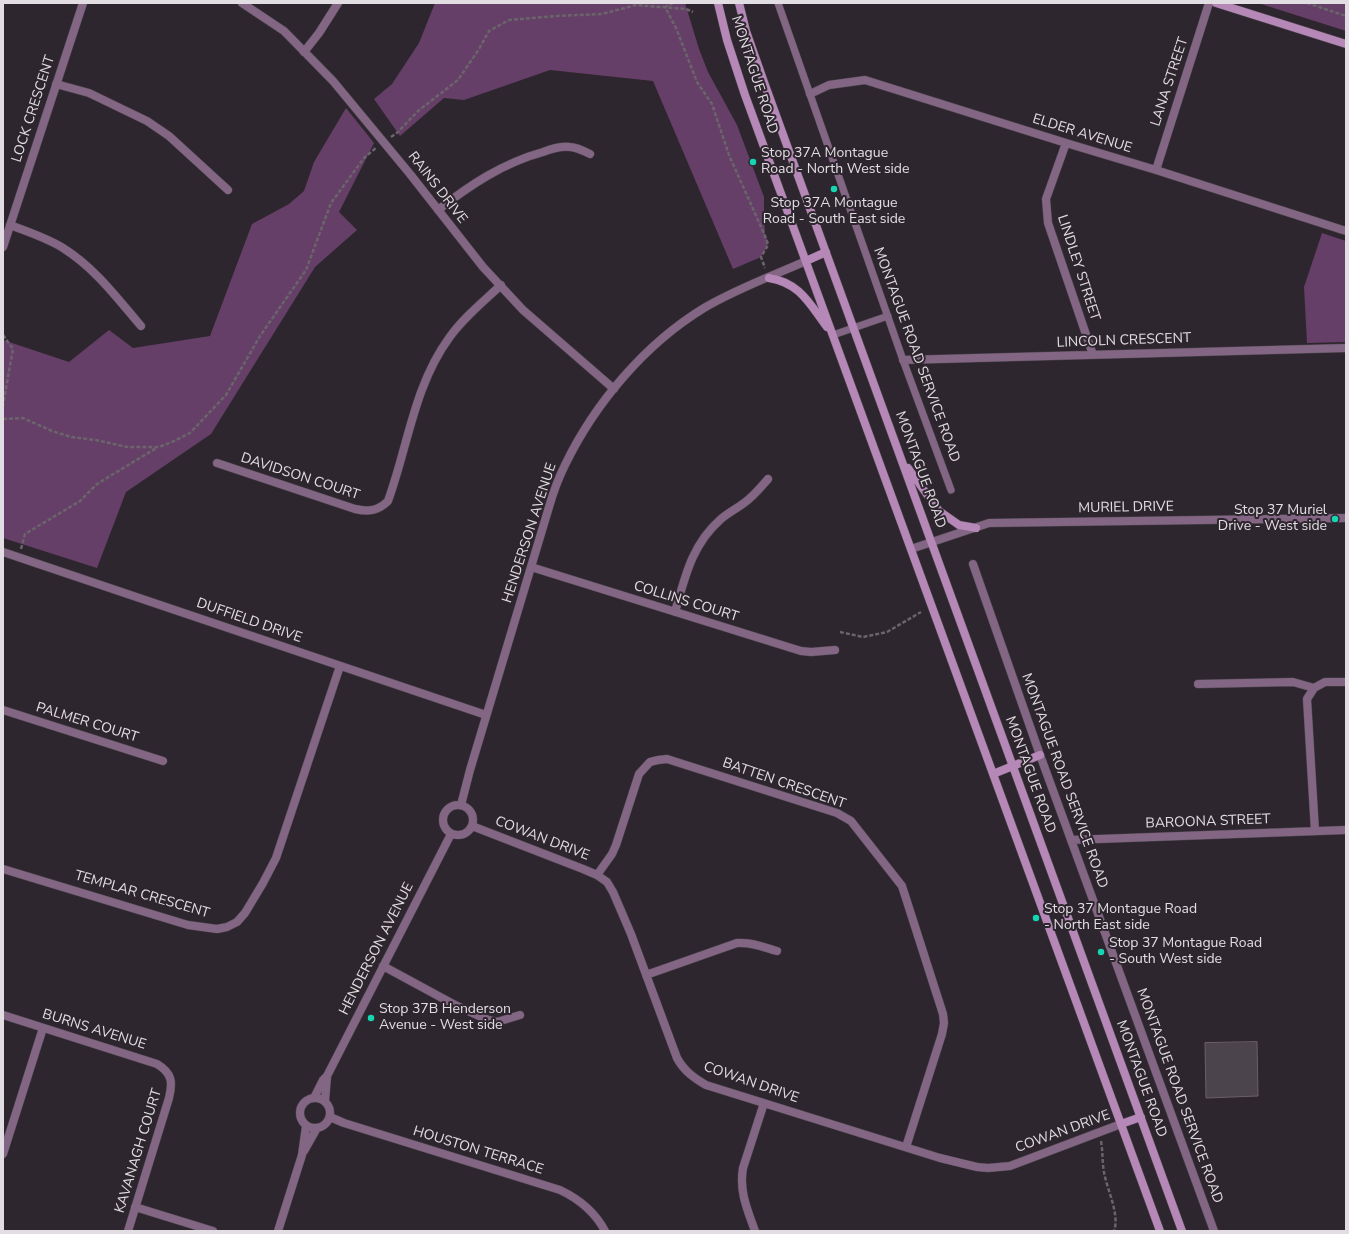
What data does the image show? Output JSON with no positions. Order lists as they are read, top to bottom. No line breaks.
{"streets":{"main road":["MONTAGUE ROAD"],"street":["LANA STREET","LOCK CRESCENT","ELDER AVENUE","RAINS DRIVE","LINDLEY STREET","LINCOLN CRESCENT","MONTAGUE ROAD SERVICE ROAD","DAVIDSON COURT","MURIEL DRIVE","HENDERSON AVENUE","COLLINS COURT","DUFFIELD DRIVE","PALMER COURT","BATTEN CRESCENT","BAROONA STREET","COWAN DRIVE","TEMPLAR CRESCENT","BURNS AVENUE","KAVANAGH COURT","HOUSTON TERRACE"]},"crossings":[["MONTAGUE ROAD","MURIEL DRIVE"],["MONTAGUE ROAD","HENDERSON AVENUE"],["MONTAGUE ROAD","COWAN DRIVE"],["LANA STREET","ELDER AVENUE"],["ELDER AVENUE","LINDLEY STREET"],["ELDER AVENUE","MONTAGUE ROAD SERVICE ROAD"],["RAINS DRIVE","DAVIDSON COURT"],["RAINS DRIVE","HENDERSON AVENUE"],["LINDLEY STREET","LINCOLN CRESCENT"],["LINCOLN CRESCENT","MONTAGUE ROAD SERVICE ROAD"],["MONTAGUE ROAD SERVICE ROAD","BAROONA STREET"],["HENDERSON AVENUE","COLLINS COURT"],["HENDERSON AVENUE","DUFFIELD DRIVE"],["HENDERSON AVENUE","COWAN DRIVE"],["HENDERSON AVENUE","HOUSTON TERRACE"],["DUFFIELD DRIVE","TEMPLAR CRESCENT"],["BATTEN CRESCENT","COWAN DRIVE"],["BURNS AVENUE","KAVANAGH COURT"]],"places":["Stop 37A Montague Road - North West side","Stop 37A Montague Road - South East side","Stop 37 Muriel Drive - West side","Stop 37 Montague Road - North East side","Stop 37 Montague Road - South West side","Stop 37B Henderson Avenue - West side"]}
